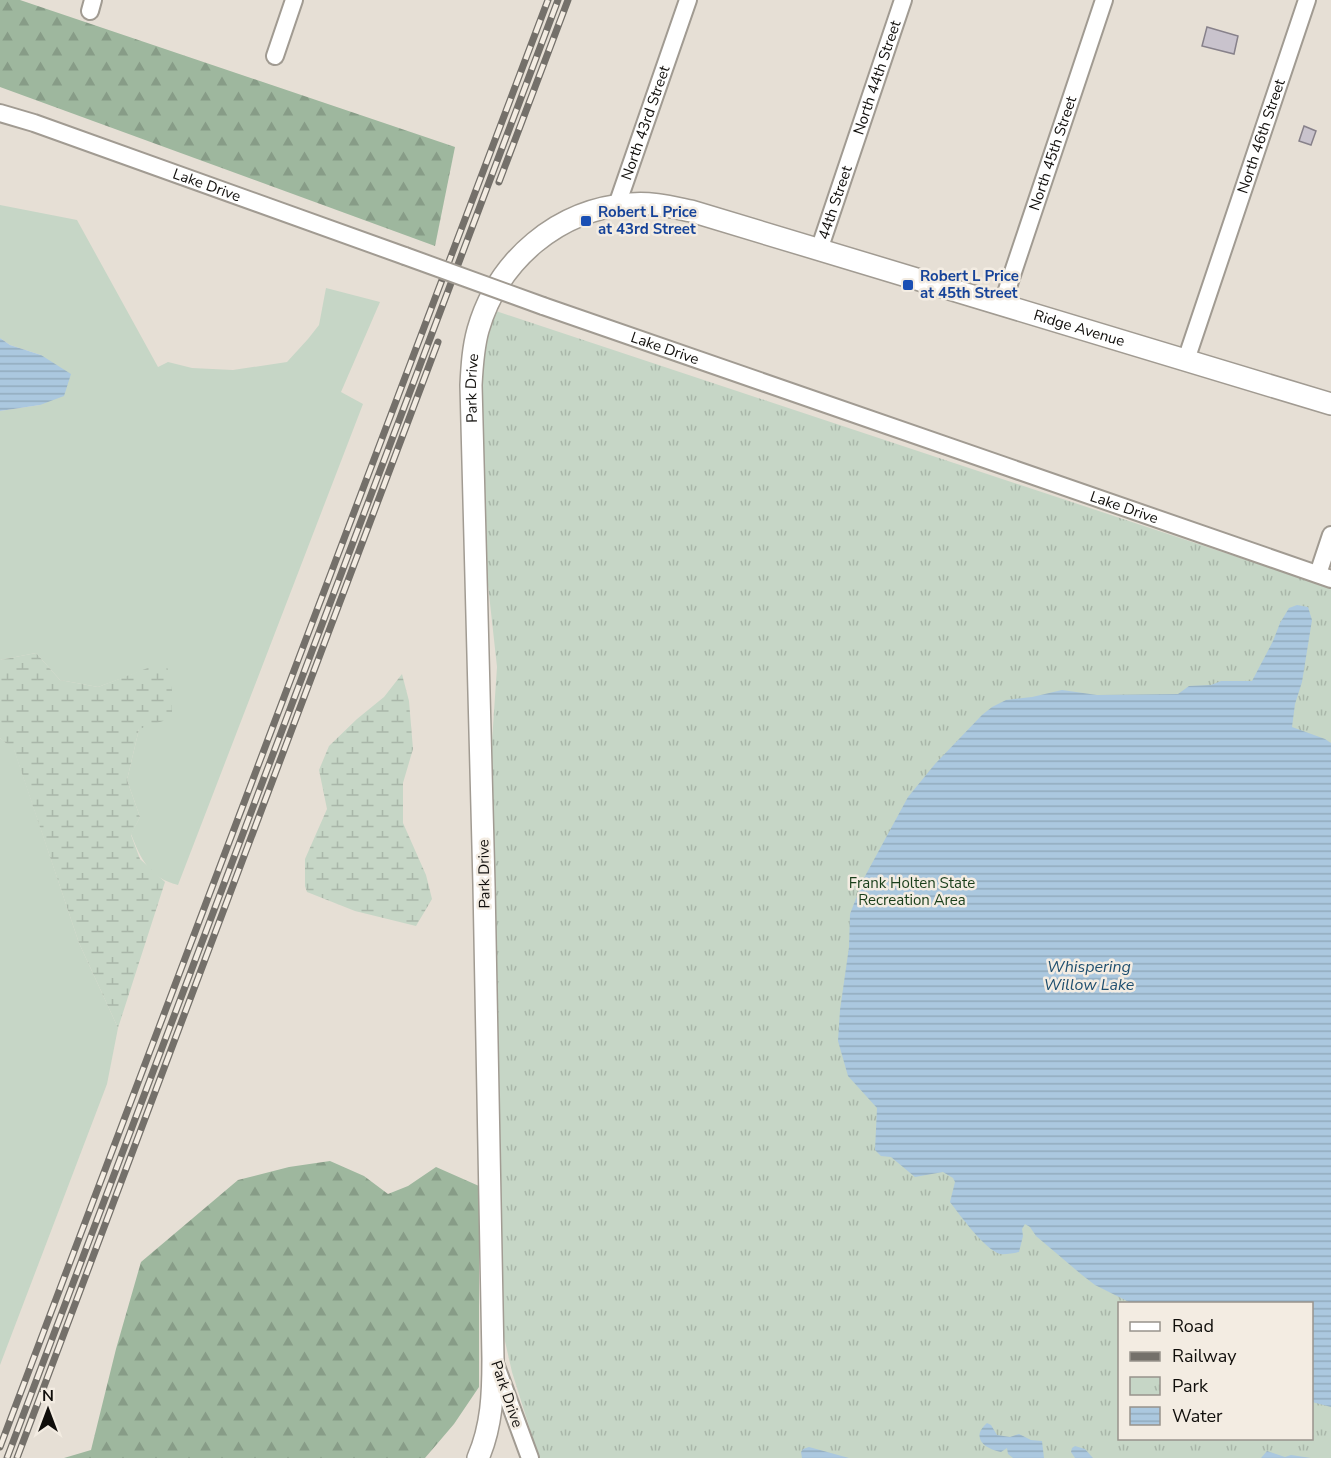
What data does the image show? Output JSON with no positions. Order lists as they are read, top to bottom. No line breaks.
{"streets":{"street":["North 44th Street","North 43rd Street","North 46th Street","North 45th Street","Lake Drive","44th Street","Ridge Avenue","Park Drive"]},"crossings":[["North 44th Street","44th Street"],["North 43rd Street","Ridge Avenue"],["North 43rd Street","Park Drive"],["North 46th Street","Ridge Avenue"],["North 45th Street","Ridge Avenue"],["44th Street","Ridge Avenue"],["Ridge Avenue","Park Drive"]],"water":["Whispering Willow Lake"],"parks":["Frank Holten State Recreation Area"],"places":{"transit":["Robert L Price at 43rd Street","Robert L Price at 45th Street"]},"legend":["Road","Railway","Park","Water"],"north":"top"}
